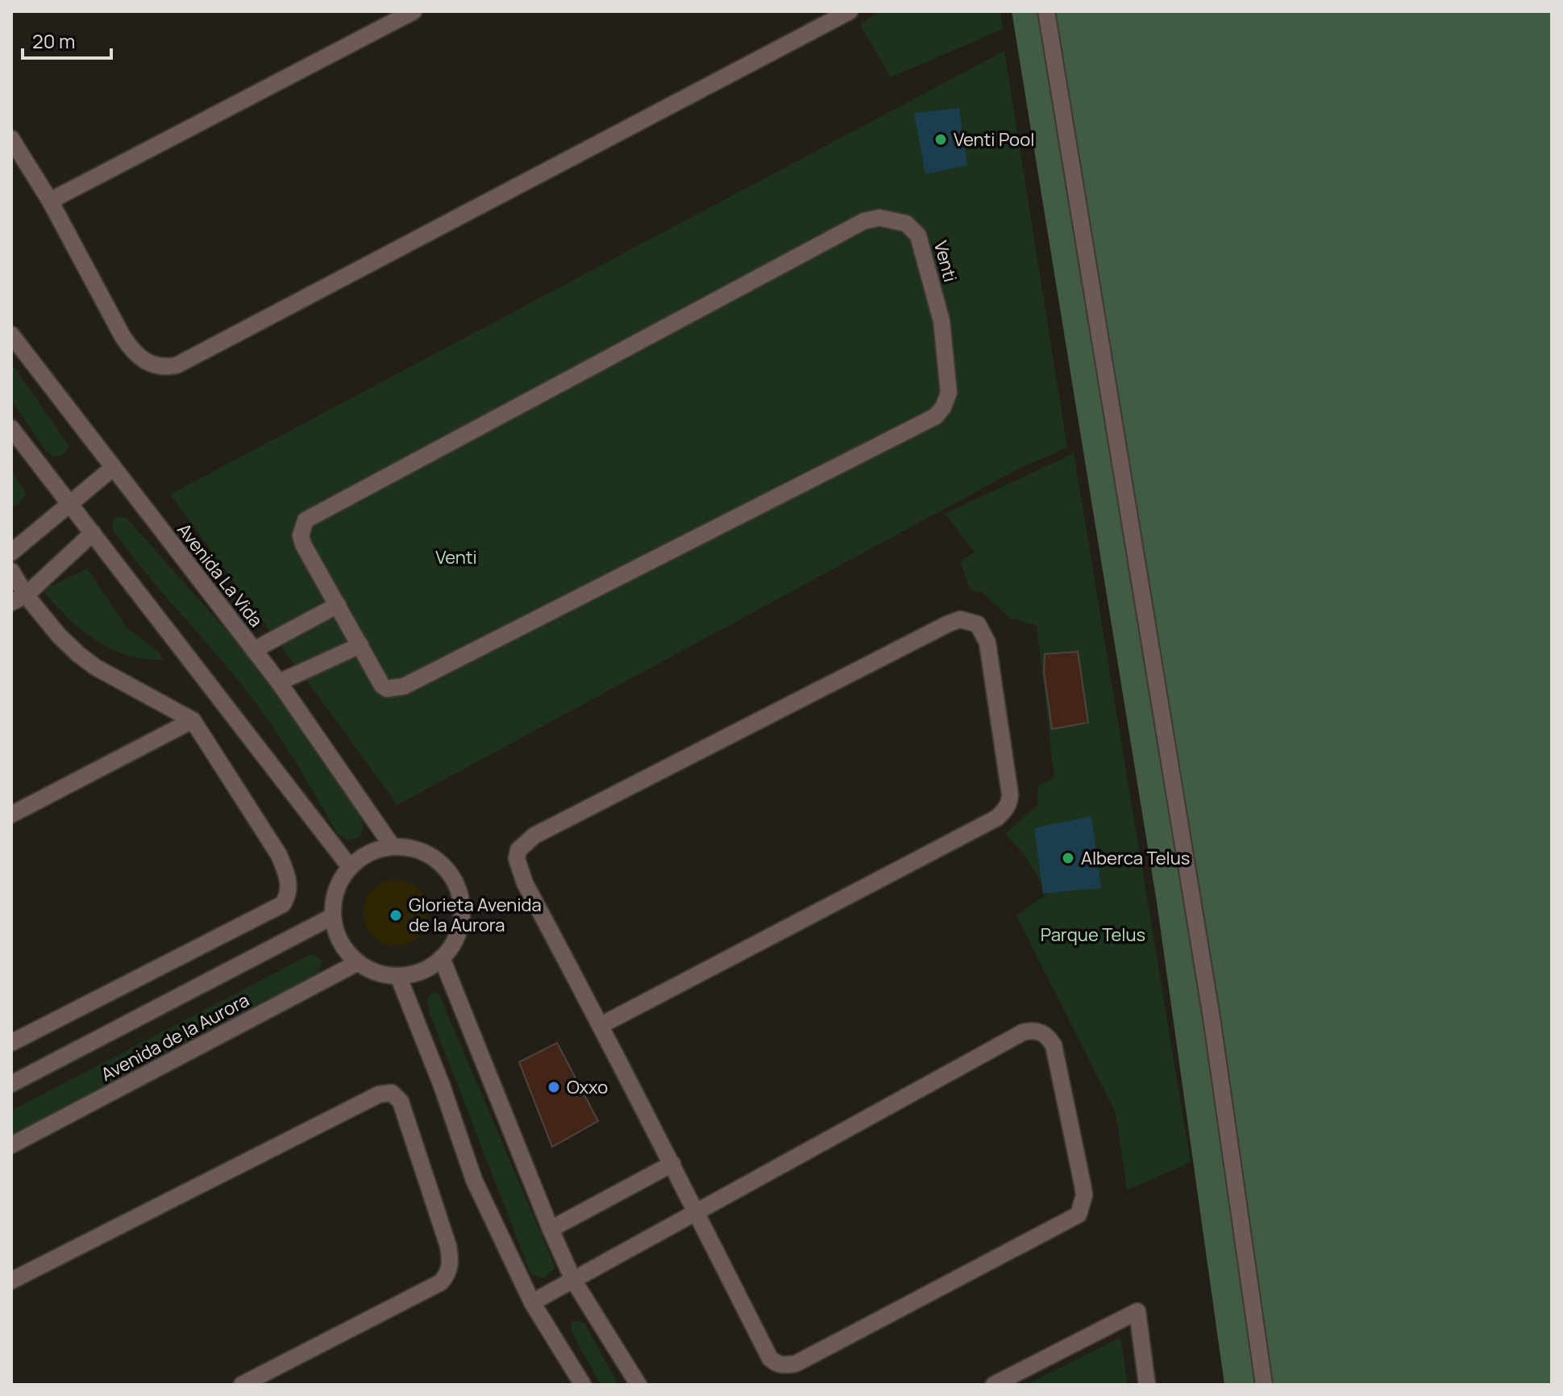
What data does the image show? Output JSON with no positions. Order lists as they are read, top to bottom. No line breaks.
{"streets":{"street":["Venti","Avenida La Vida","Avenida de la Aurora"]},"crossings":[["Avenida La Vida","Avenida de la Aurora"]],"parks":["Venti","Parque Telus"],"places":["Venti Pool","Alberca Telus","Glorieta Avenida de la Aurora","Oxxo"],"scale_bar":"20 m"}
